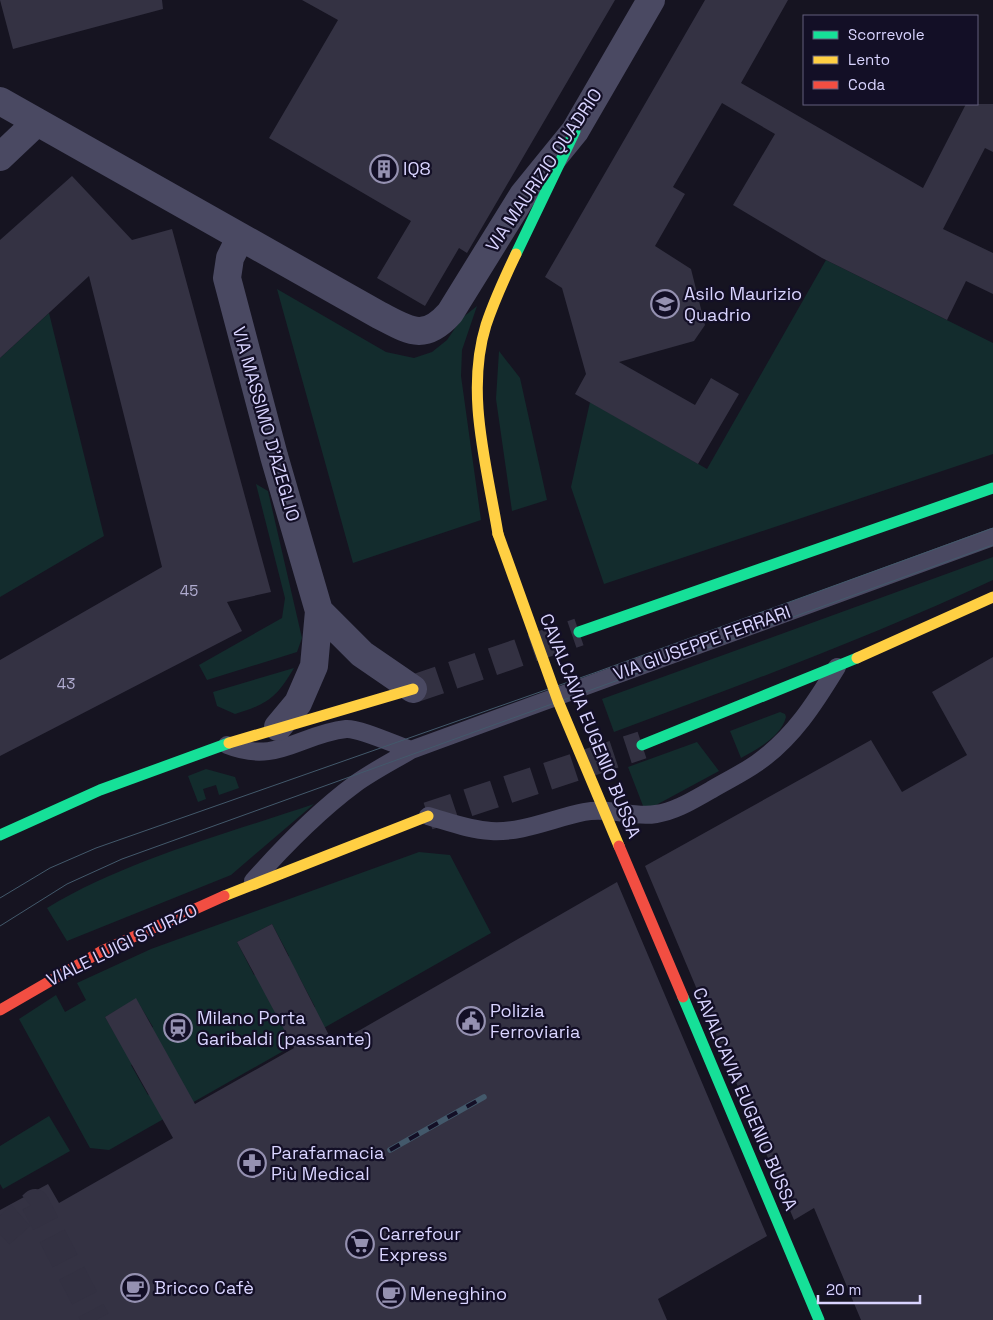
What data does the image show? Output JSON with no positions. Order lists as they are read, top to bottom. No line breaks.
{"streets":{"main road":["CAVALCAVIA EUGENIO BUSSA","VIALE LUIGI STURZO"],"street":["VIA MAURIZIO QUADRIO","VIA MASSIMO D'AZEGLIO"],"lane":["VIA GIUSEPPE FERRARI"]},"crossings":[["VIA MAURIZIO QUADRIO","VIA MASSIMO D'AZEGLIO"],["VIA MAURIZIO QUADRIO","CAVALCAVIA EUGENIO BUSSA"],["VIA GIUSEPPE FERRARI","VIALE LUIGI STURZO"]],"places":{"building":["IQ8"],"school or university":["Asilo Maurizio Quadrio"],"public building":["Polizia Ferroviaria"],"station":["Milano Porta Garibaldi (passante)"],"pharmacy":["Parafarmacia Più Medical"],"supermarket":["Carrefour Express"],"cafe":["Bricco Cafè","Meneghino"]},"house_numbers":["45","43"],"legend":["Scorrevole","Lento","Coda"],"scale_bar":"20 m"}
